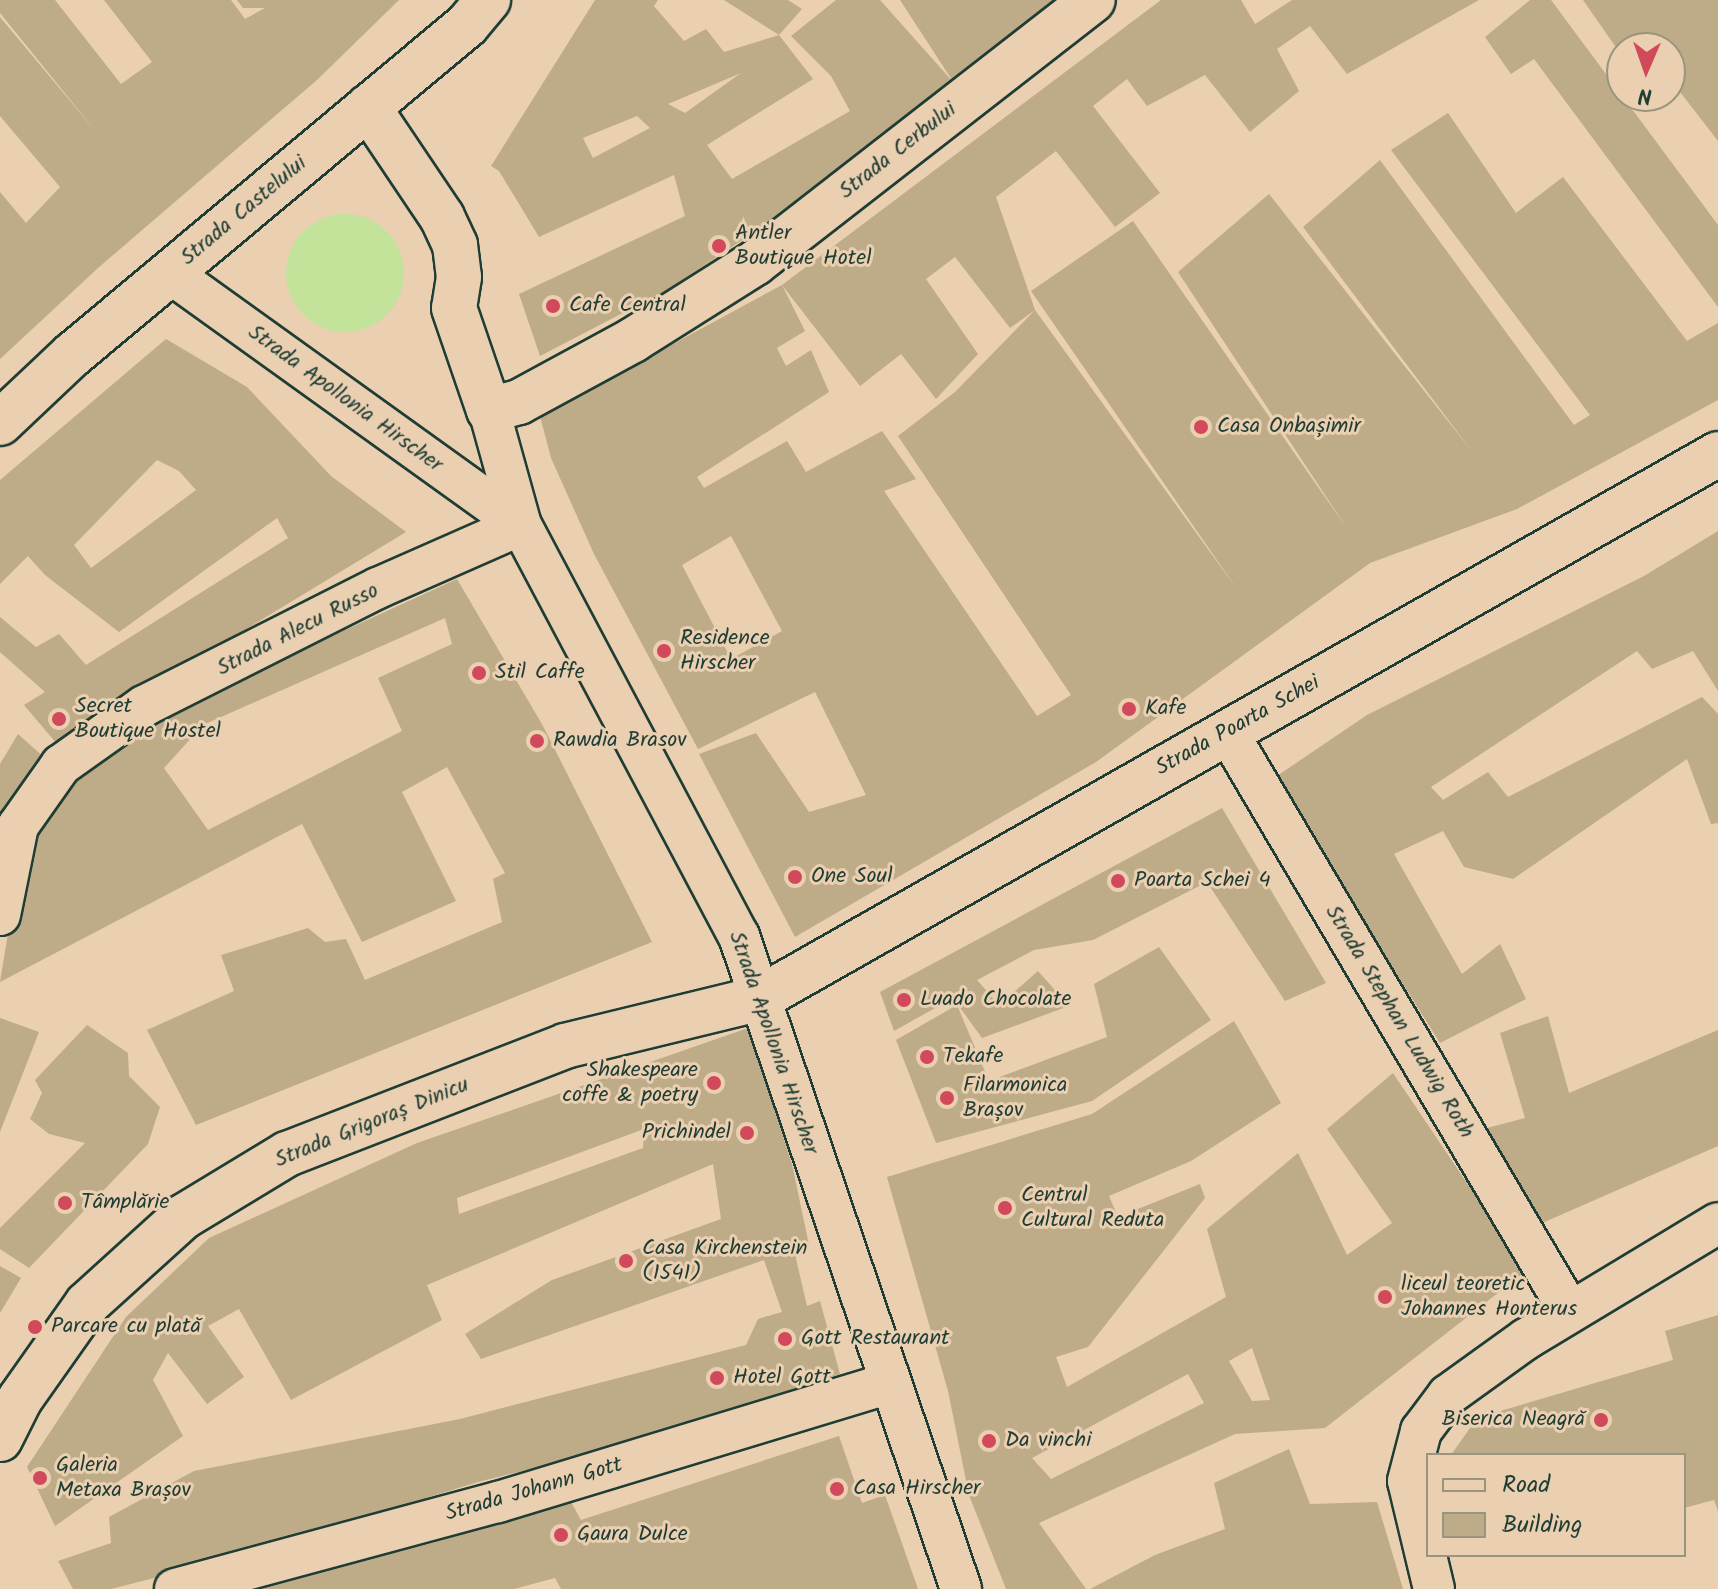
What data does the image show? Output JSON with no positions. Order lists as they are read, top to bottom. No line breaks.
{"streets":{"street":["Strada Cerbului","Strada Castelului","Strada Apollonia Hirscher","Strada Alecu Russo","Strada Poarta Schei","Strada Stephan Ludwig Roth","Strada Grigoraș Dinicu","Strada Johann Gott"]},"crossings":[["Strada Cerbului","Strada Apollonia Hirscher"],["Strada Castelului","Strada Apollonia Hirscher"],["Strada Apollonia Hirscher","Strada Alecu Russo"],["Strada Apollonia Hirscher","Strada Poarta Schei"],["Strada Apollonia Hirscher","Strada Grigoraș Dinicu"],["Strada Apollonia Hirscher","Strada Johann Gott"],["Strada Poarta Schei","Strada Stephan Ludwig Roth"],["Strada Poarta Schei","Strada Grigoraș Dinicu"]],"places":["Antler Boutique Hotel","Cafe Central","Casa Onbașimir","Residence Hirscher","Stil Caffe","Kafe","Secret Boutique Hostel","Rawdia Brasov","One Soul","Poarta Schei 4","Luado Chocolate","Tekafe","Shakespeare coffe & poetry","Filarmonica Brașov","Prichindel","Tâmplărie","Centrul Cultural Reduta","Casa Kirchenstein (1541)","liceul teoretic Johannes Honterus","Parcare cu plată","Gott Restaurant","Hotel Gott","Biserica Neagră","Da vinchi","Galeria Metaxa Brașov","Casa Hirscher","Gaura Dulce"],"legend":["Road","Building"],"north":"bottom"}
